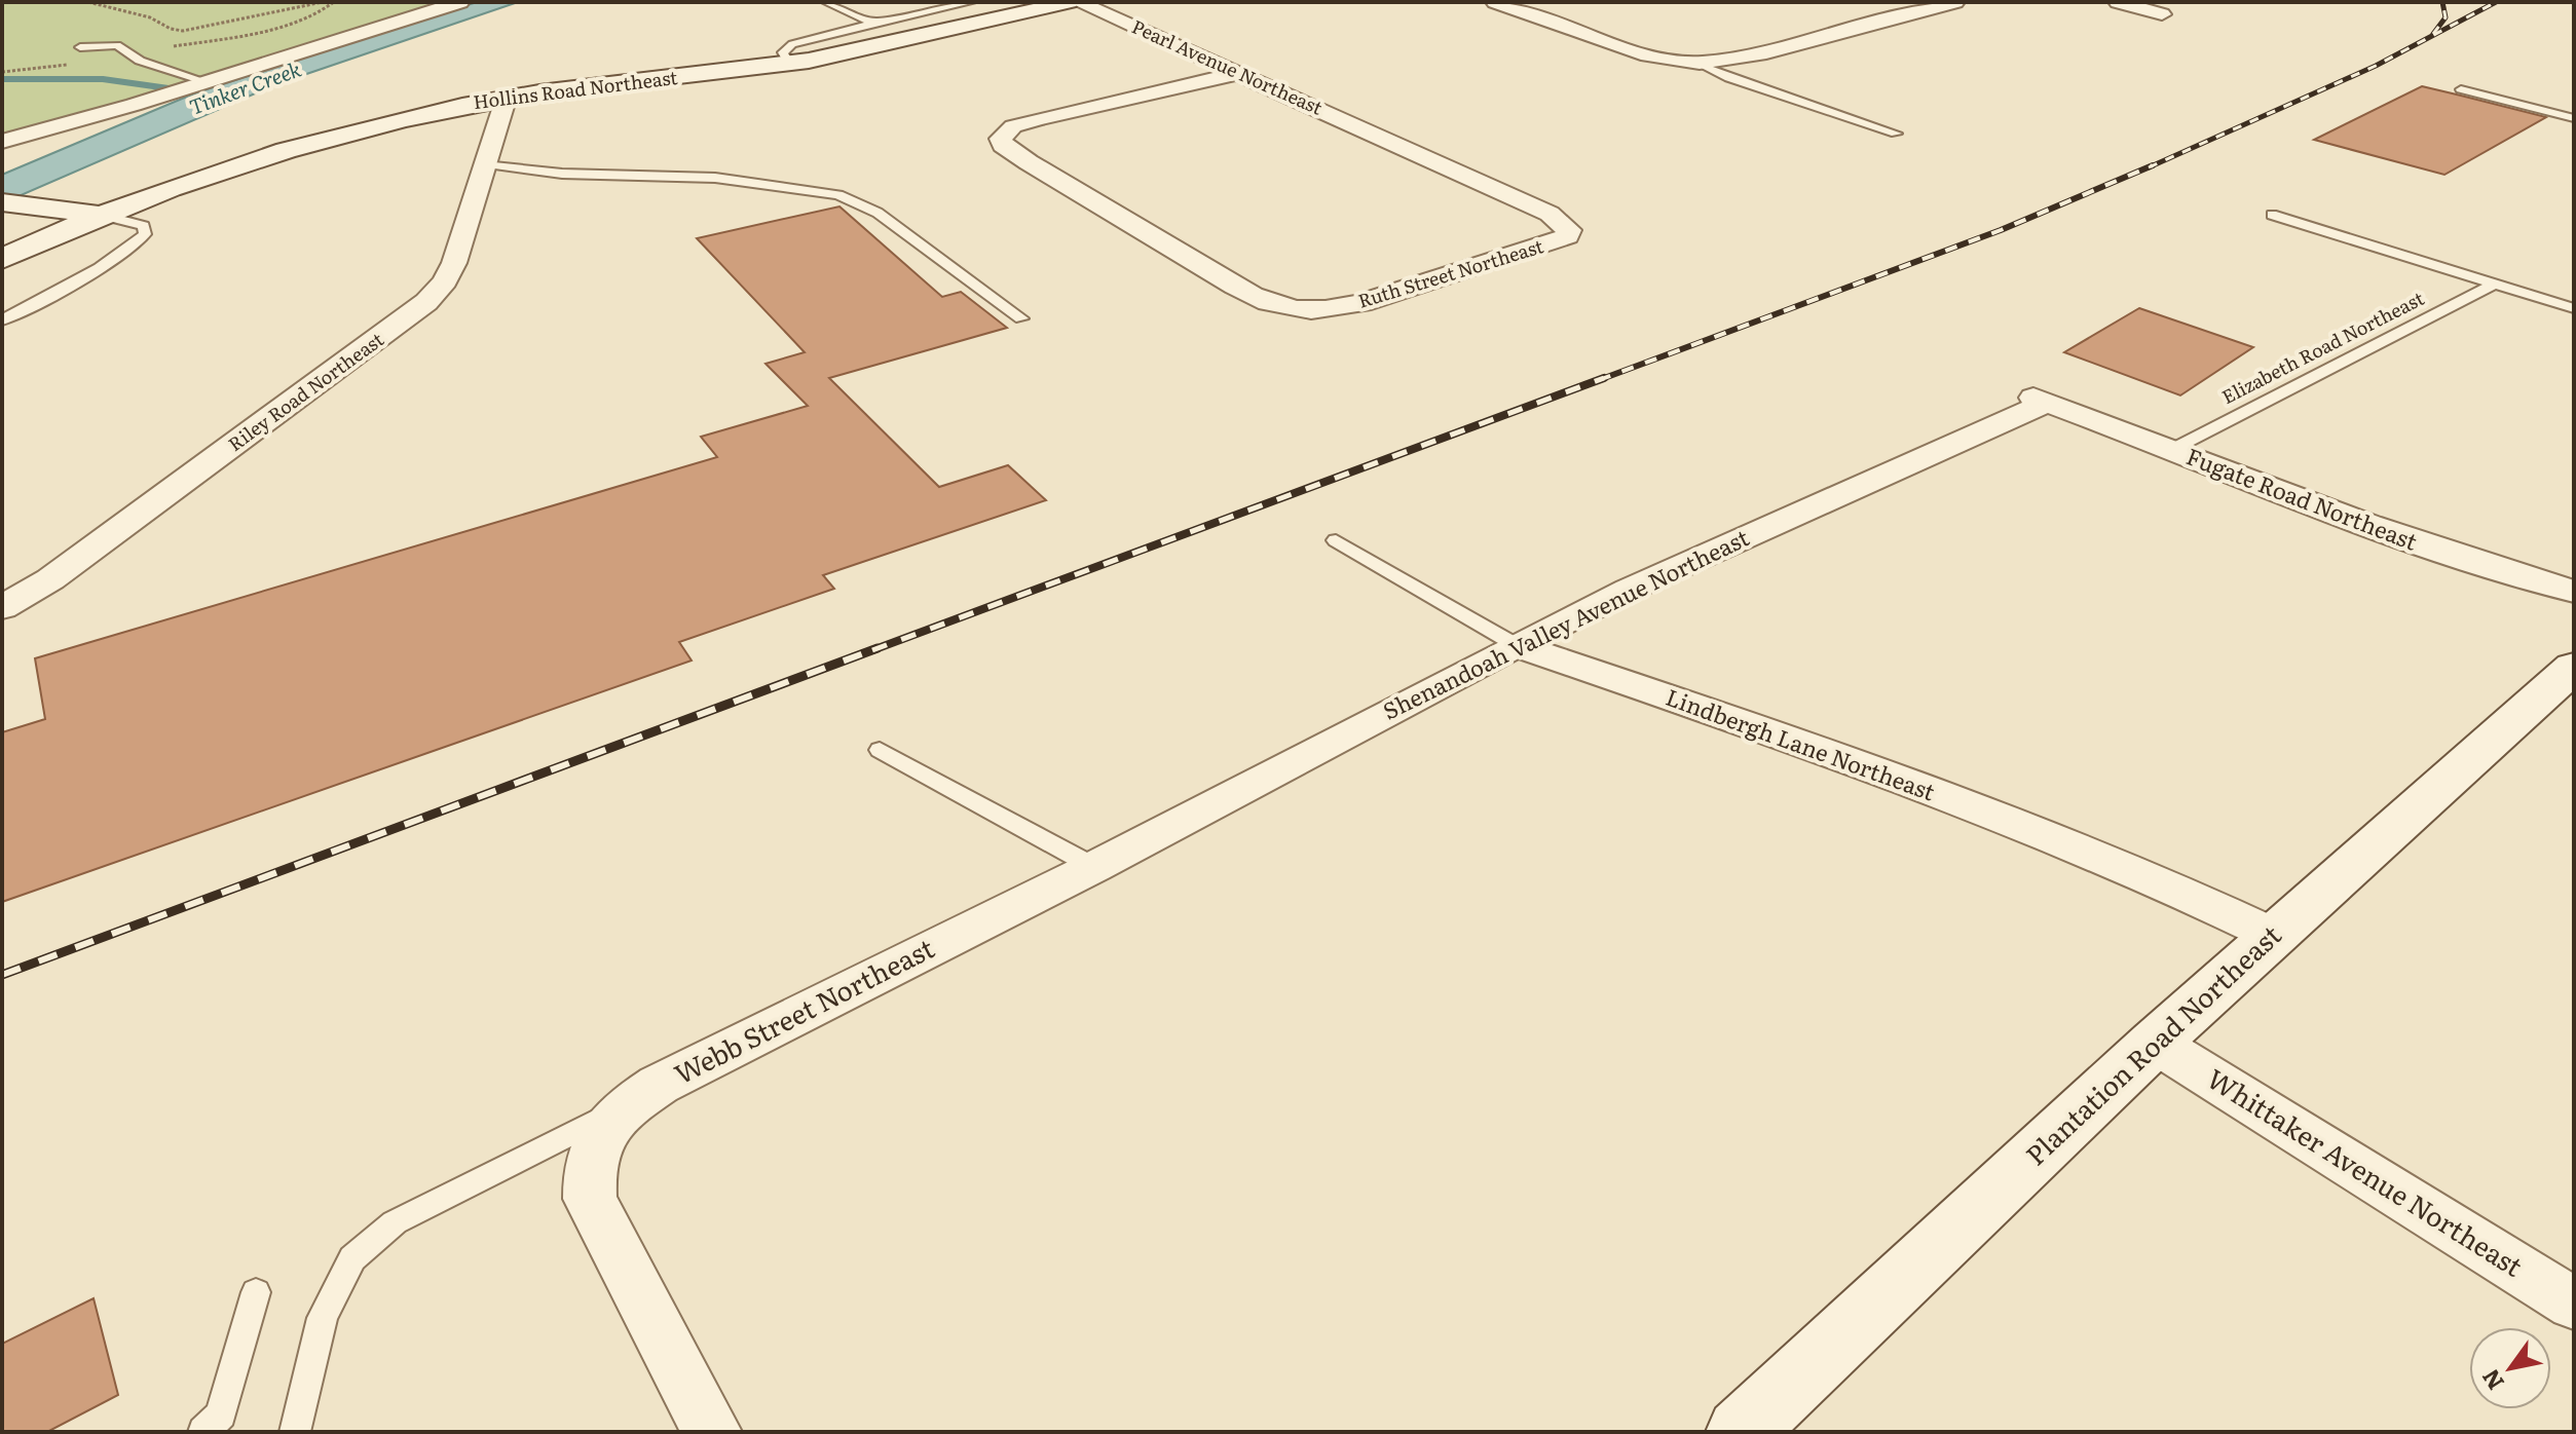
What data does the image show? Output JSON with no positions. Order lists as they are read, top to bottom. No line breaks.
{"streets":{"main road":["Hollins Road Northeast","Plantation Road Northeast"],"street":["Pearl Avenue Northeast","Ruth Street Northeast","Riley Road Northeast","Fugate Road Northeast","Shenandoah Valley Avenue Northeast","Lindbergh Lane Northeast","Webb Street Northeast","Whittaker Avenue Northeast"],"lane":["Elizabeth Road Northeast"]},"crossings":[["Pearl Avenue Northeast","Ruth Street Northeast"],["Hollins Road Northeast","Riley Road Northeast"],["Elizabeth Road Northeast","Fugate Road Northeast"],["Fugate Road Northeast","Shenandoah Valley Avenue Northeast"],["Shenandoah Valley Avenue Northeast","Lindbergh Lane Northeast"],["Shenandoah Valley Avenue Northeast","Webb Street Northeast"],["Lindbergh Lane Northeast","Plantation Road Northeast"],["Plantation Road Northeast","Whittaker Avenue Northeast"]],"water":["Tinker Creek"],"north":"bottom left"}
